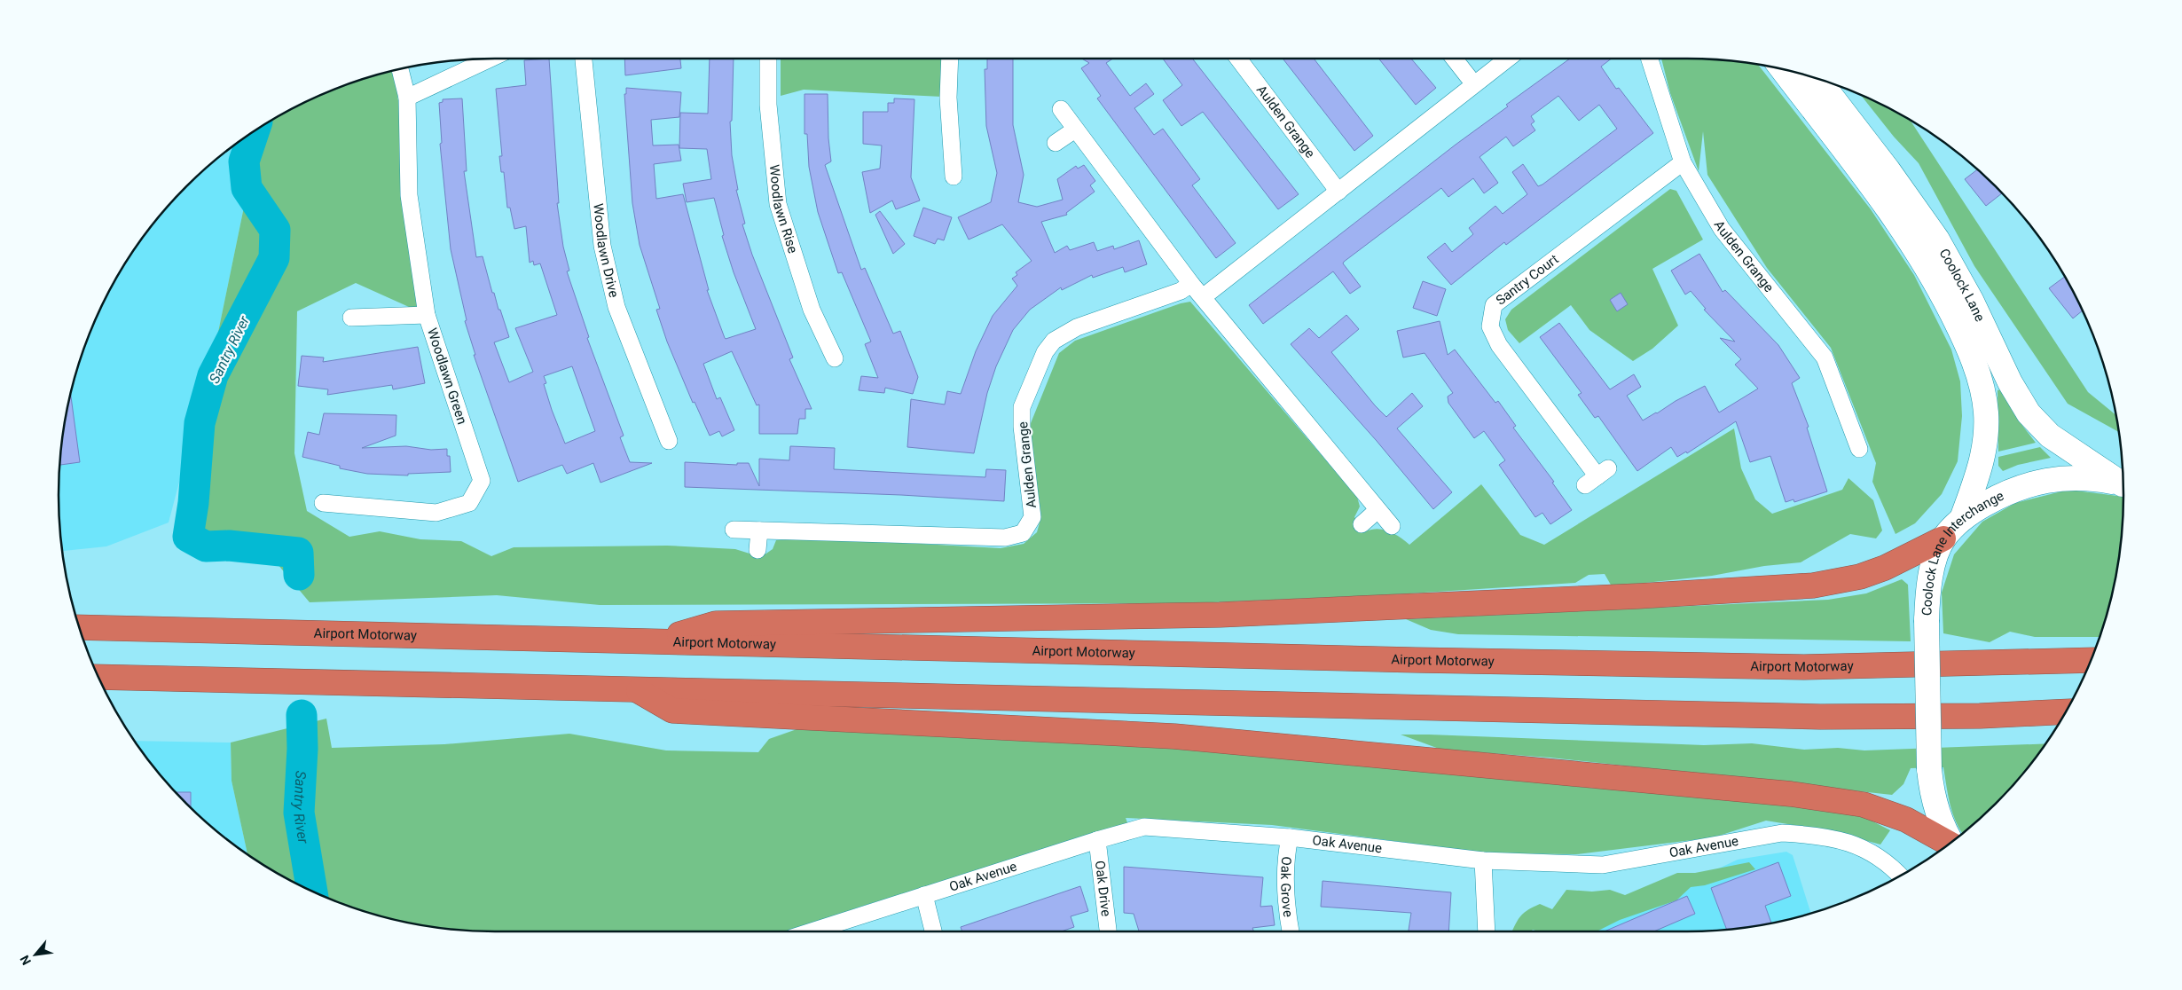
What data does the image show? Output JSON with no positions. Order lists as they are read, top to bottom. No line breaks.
{"streets":{"highway":["Airport Motorway"],"main road":["Coolock Lane","Coolock Lane Interchange"],"street":["Aulden Grange","Woodlawn Rise","Woodlawn Drive","Santry Court","Woodlawn Green","Oak Avenue","Oak Grove","Oak Drive"]},"crossings":[["Aulden Grange","Santry Court"],["Coolock Lane","Coolock Lane Interchange"],["Oak Avenue","Oak Grove"],["Oak Avenue","Oak Drive"]],"water":["Santry River"],"north":"bottom left"}
